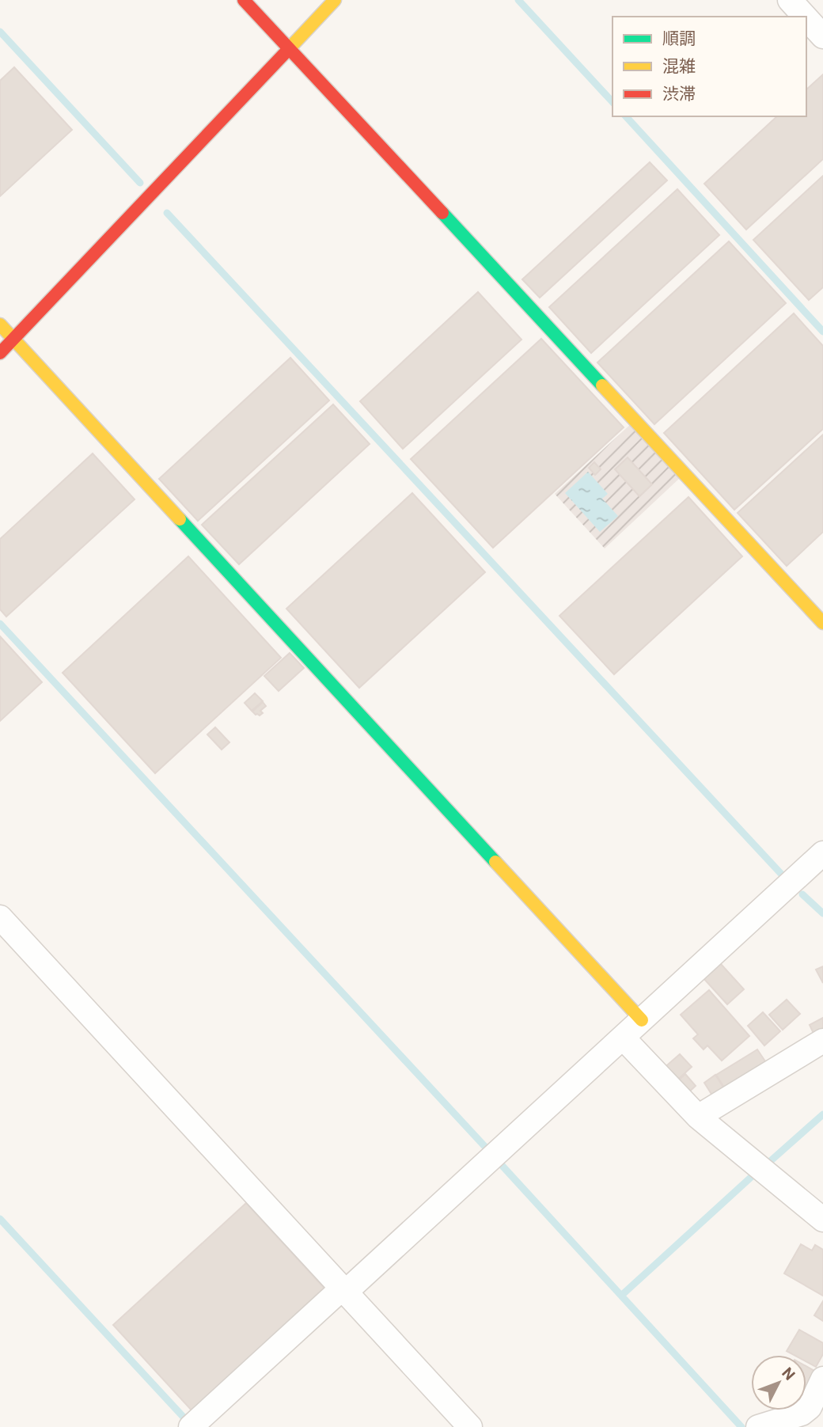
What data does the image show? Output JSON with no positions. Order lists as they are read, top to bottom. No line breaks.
{"legend":["順調","混雑","渋滞"],"north":"top right"}
